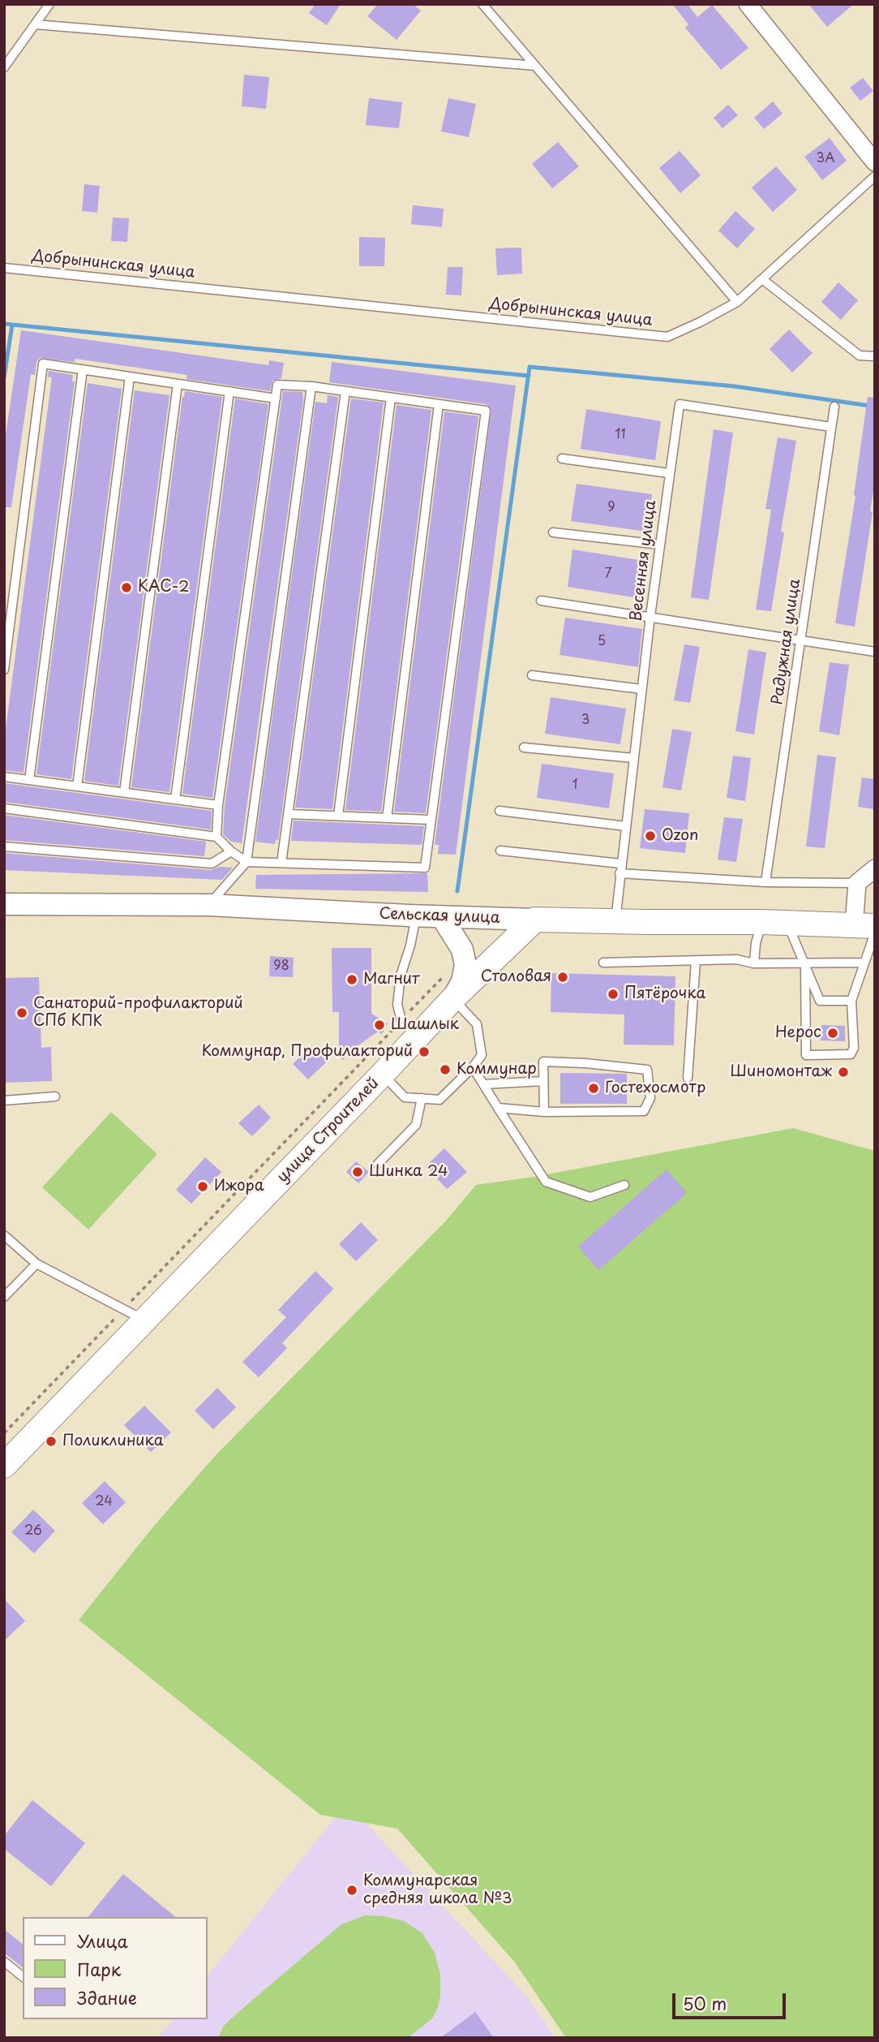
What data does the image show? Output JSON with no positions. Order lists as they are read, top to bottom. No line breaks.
{"streets":{"main road":["Сельская улица","улица Строителей"],"lane":["Добрынинская улица","Весенняя улица","Радужная улица"]},"crossings":[["Весенняя улица","Радужная улица"],["Весенняя улица","Сельская улица"],["Сельская улица","улица Строителей"]],"places":["КАС-2","Ozon","Столовая","Магнит","Пятёрочка","Санаторий-профилакторий СПб КПК","Шашлык","Нерос","Коммунар, Профилакторий","Коммунар","Шиномонтаж","Гостехосмотр","Шинка 24","Ижора","Поликлиника","Коммунарская средняя школа №3"],"house_numbers":["3А","11","9","7","5","3","1","98","24","26"],"legend":["Улица","Парк","Здание"],"scale_bar":"50 m"}
